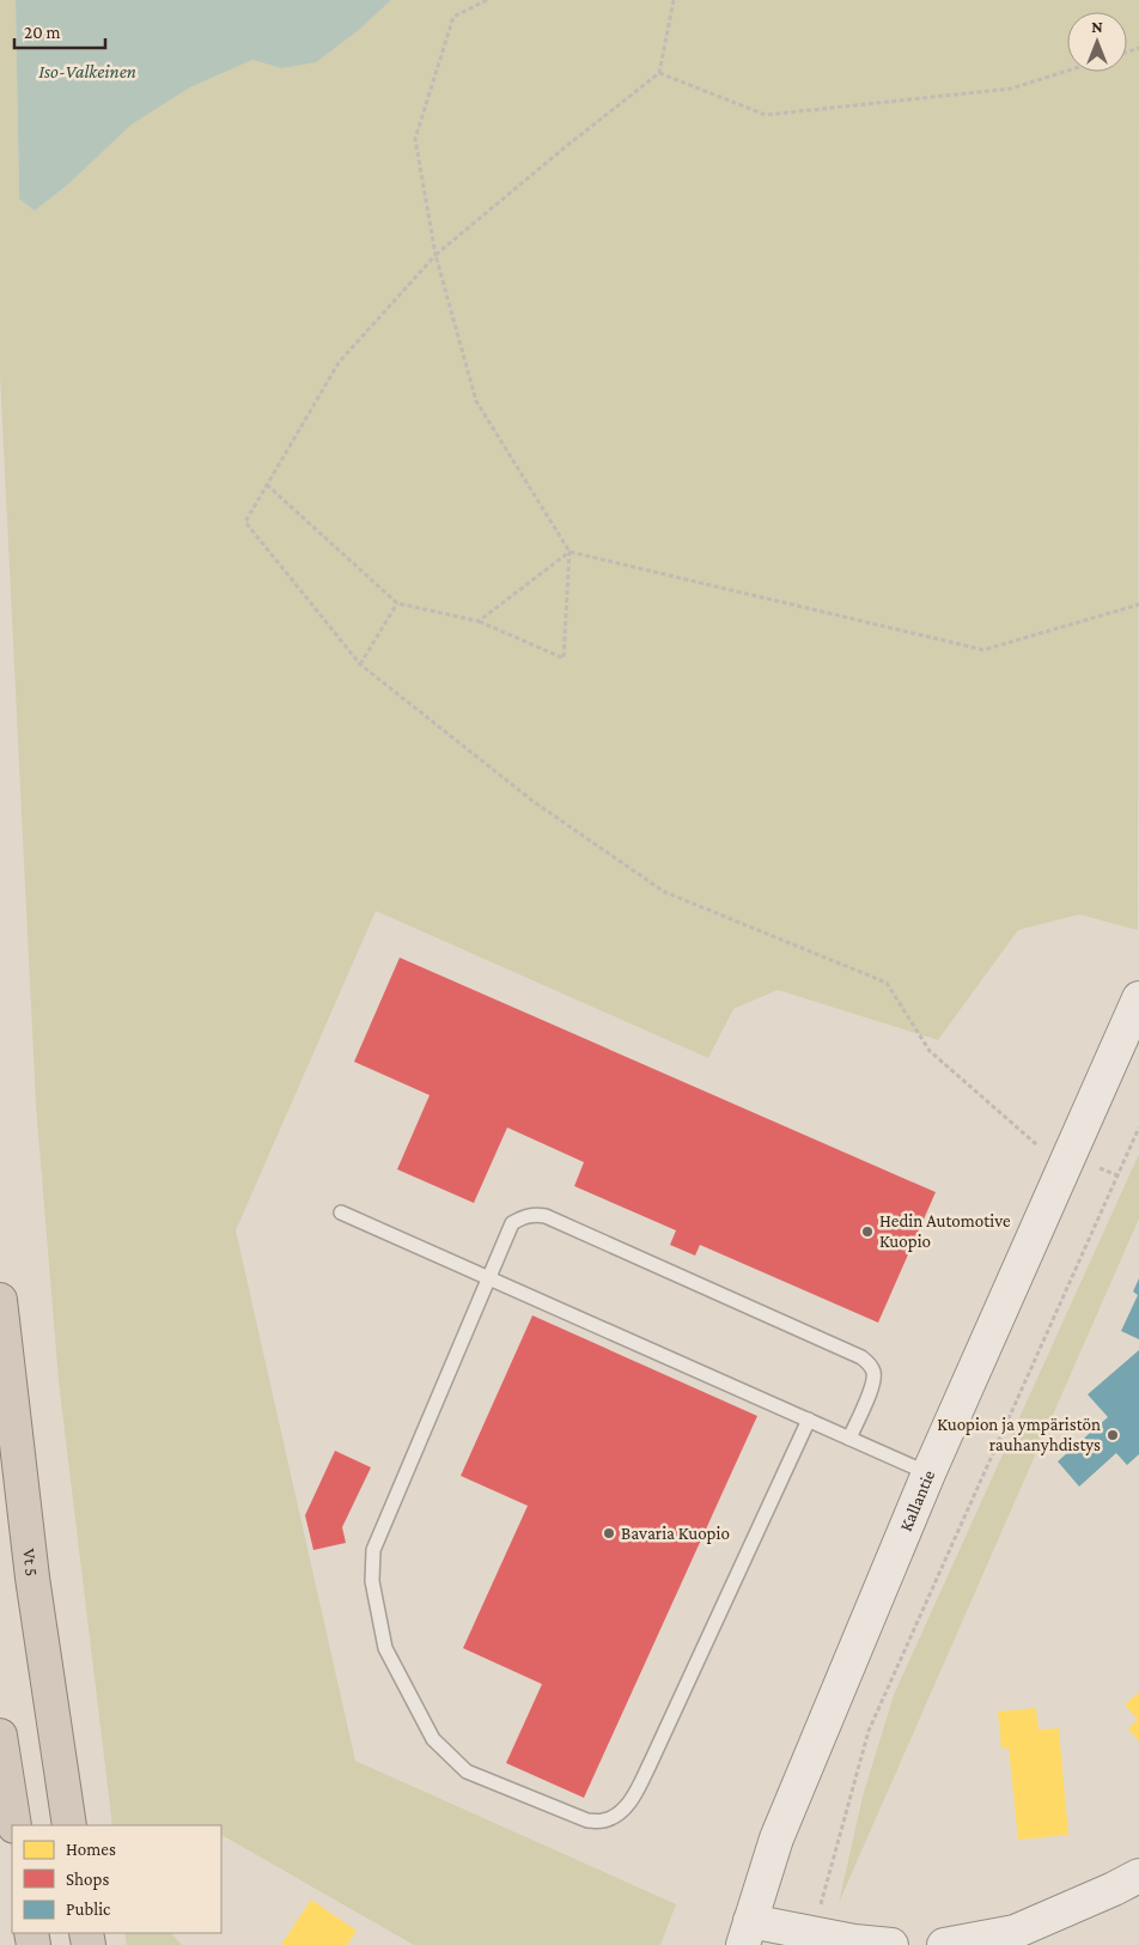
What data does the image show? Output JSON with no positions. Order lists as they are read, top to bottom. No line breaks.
{"streets":{"highway":["Vt 5"],"main road":["Kallantie"]},"water":["Iso-Valkeinen"],"places":["Hedin Automotive Kuopio","Kuopion ja ympäristön rauhanyhdistys","Bavaria Kuopio"],"legend":["Homes","Shops","Public"],"scale_bar":"20 m","north":"top"}
